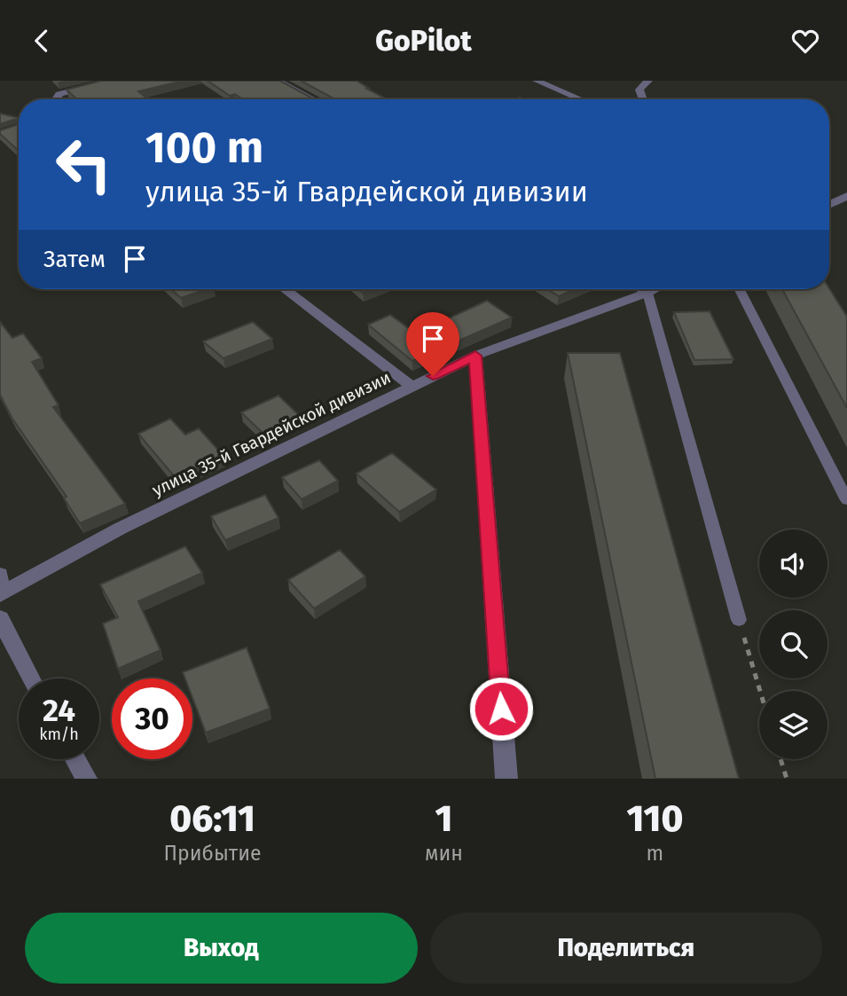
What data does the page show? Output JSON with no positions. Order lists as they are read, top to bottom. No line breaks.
{"streets":{"street":["улица 35-й Гвардейской дивизии"]},"page":{"header":"GoPilot","turn":["100 m","улица 35-й Гвардейской дивизии"],"then":"Затем","speed":"24 km/h","limit":"30","eta":["06:11","Прибытие","1","мин","110","m"],"buttons":["Выход","Поделиться"]}}
